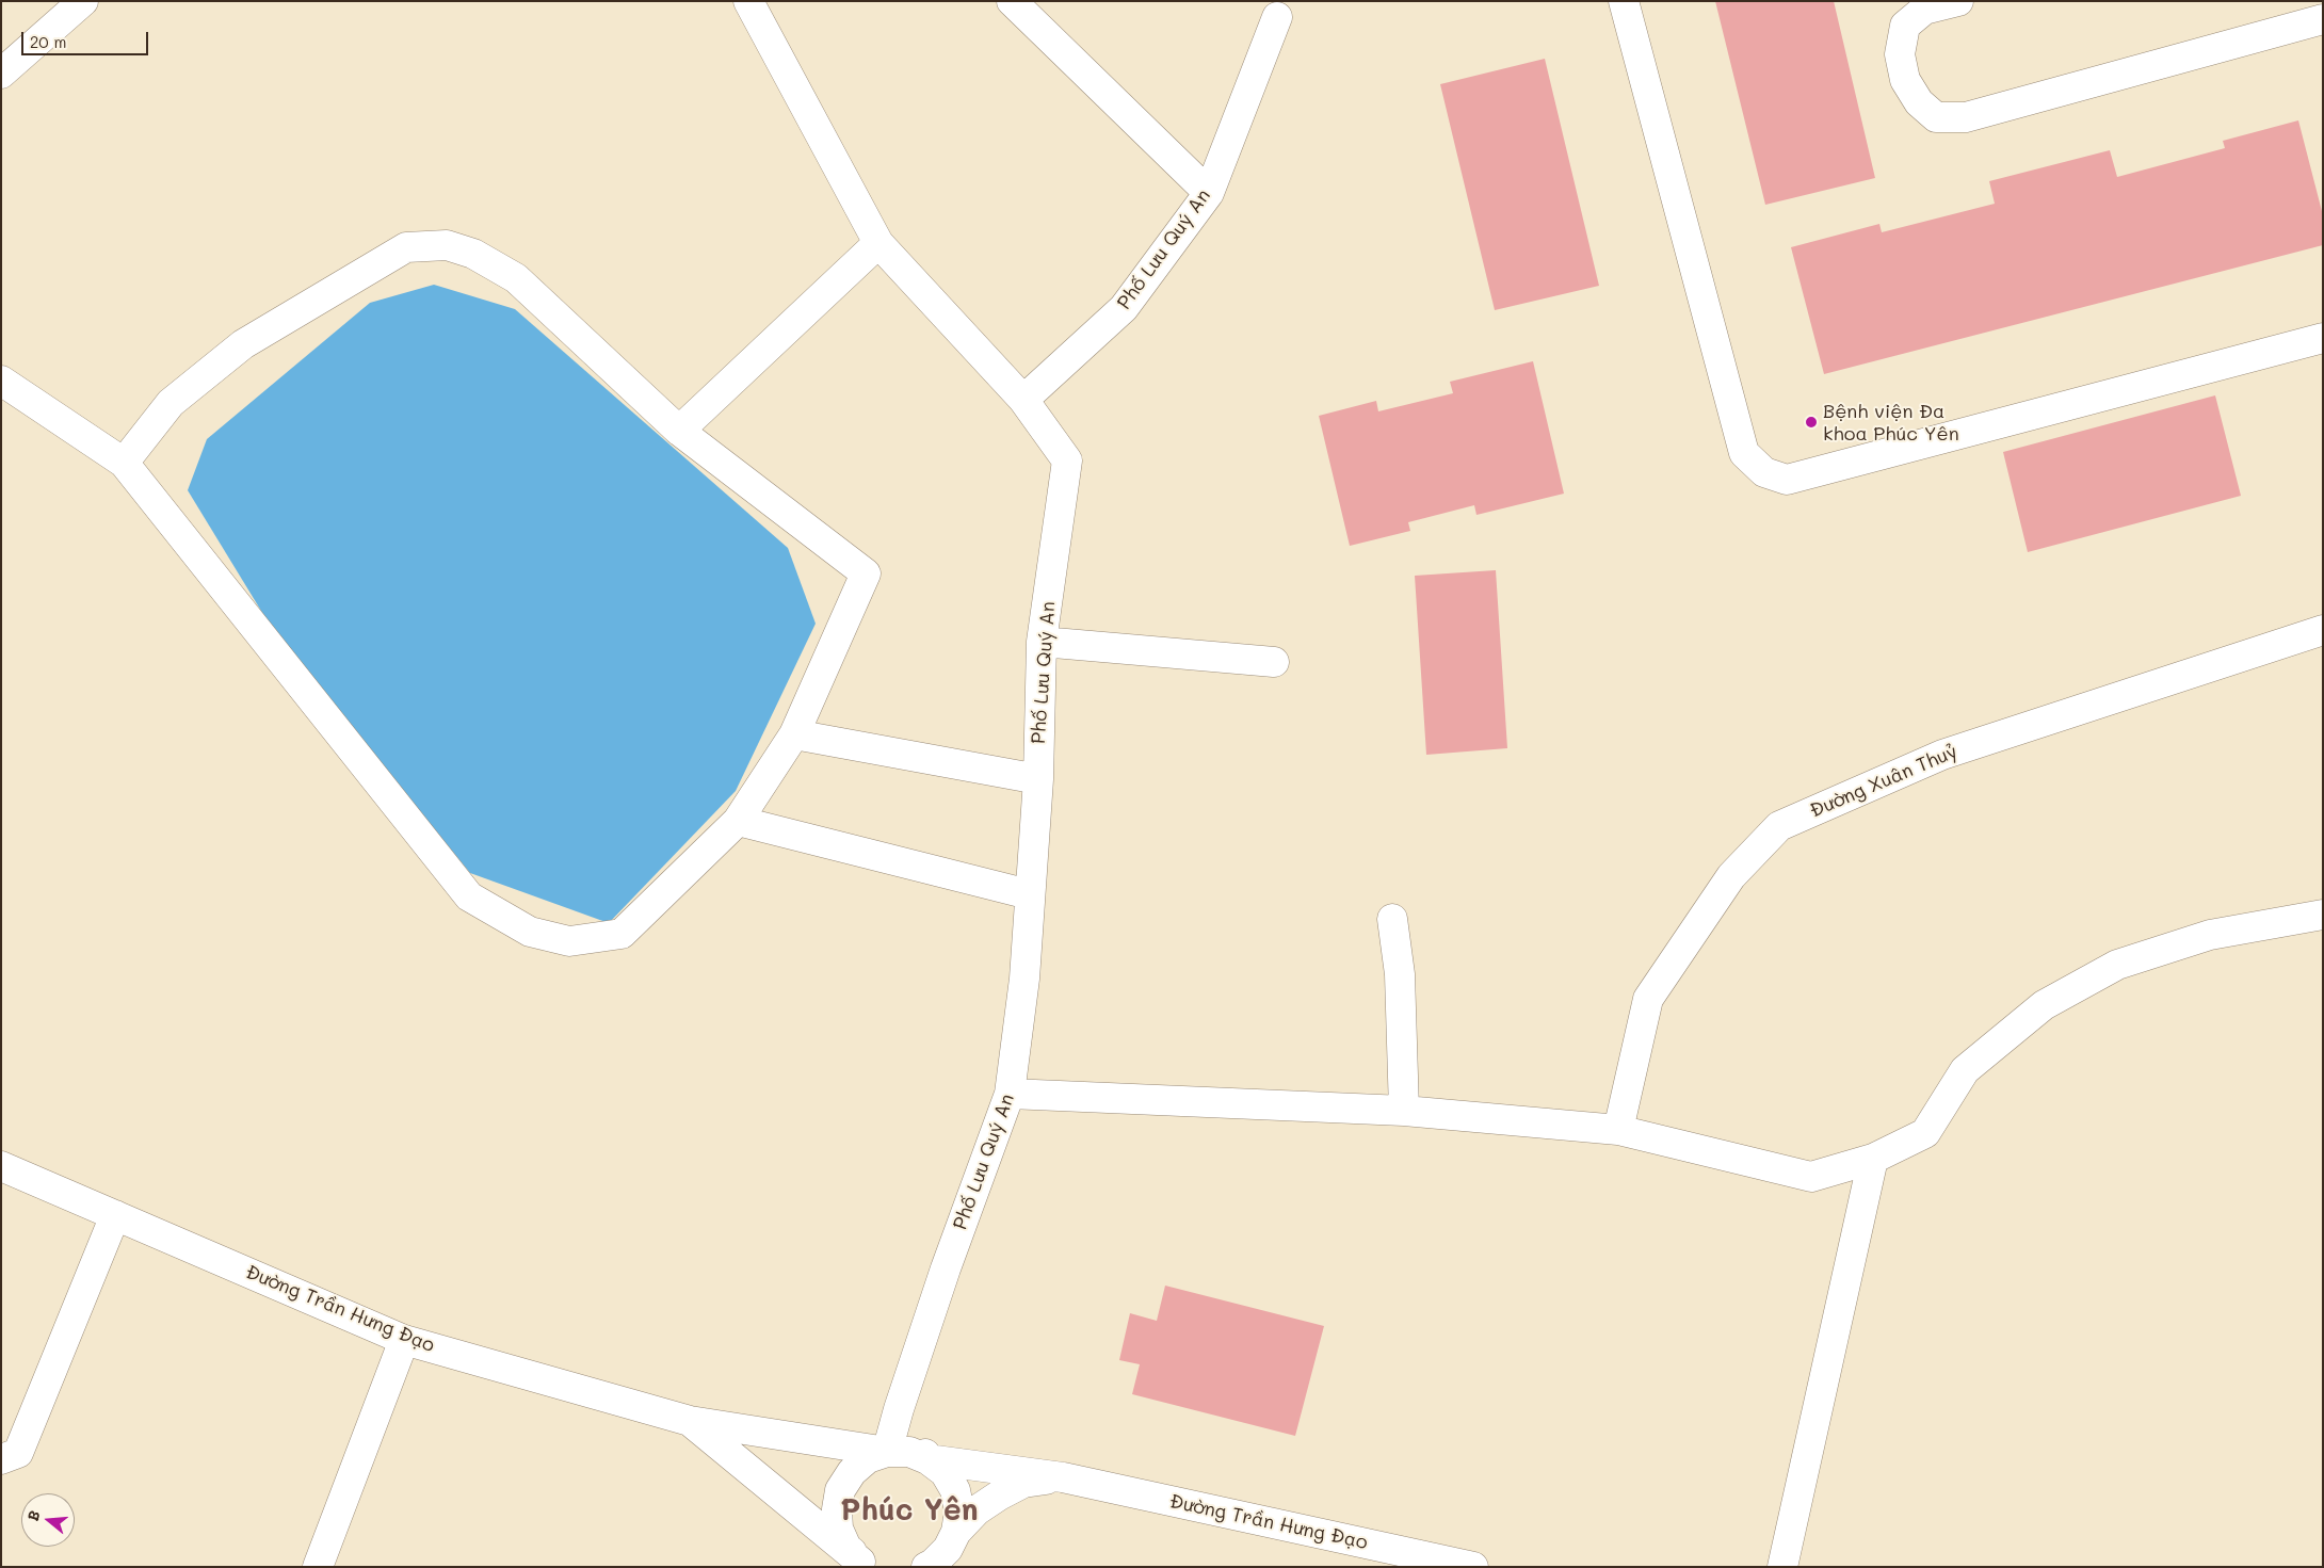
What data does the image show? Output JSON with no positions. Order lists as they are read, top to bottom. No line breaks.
{"streets":{"street":["Phố Lưu Quý An","Đường Xuân Thuỷ","Đường Trần Hưng Đạo"]},"crossings":[["Phố Lưu Quý An","Đường Trần Hưng Đạo"]],"districts":["Phúc Yên"],"places":["Bệnh viện Đa khoa Phúc Yên"],"scale_bar":"20 m","north":"left"}
